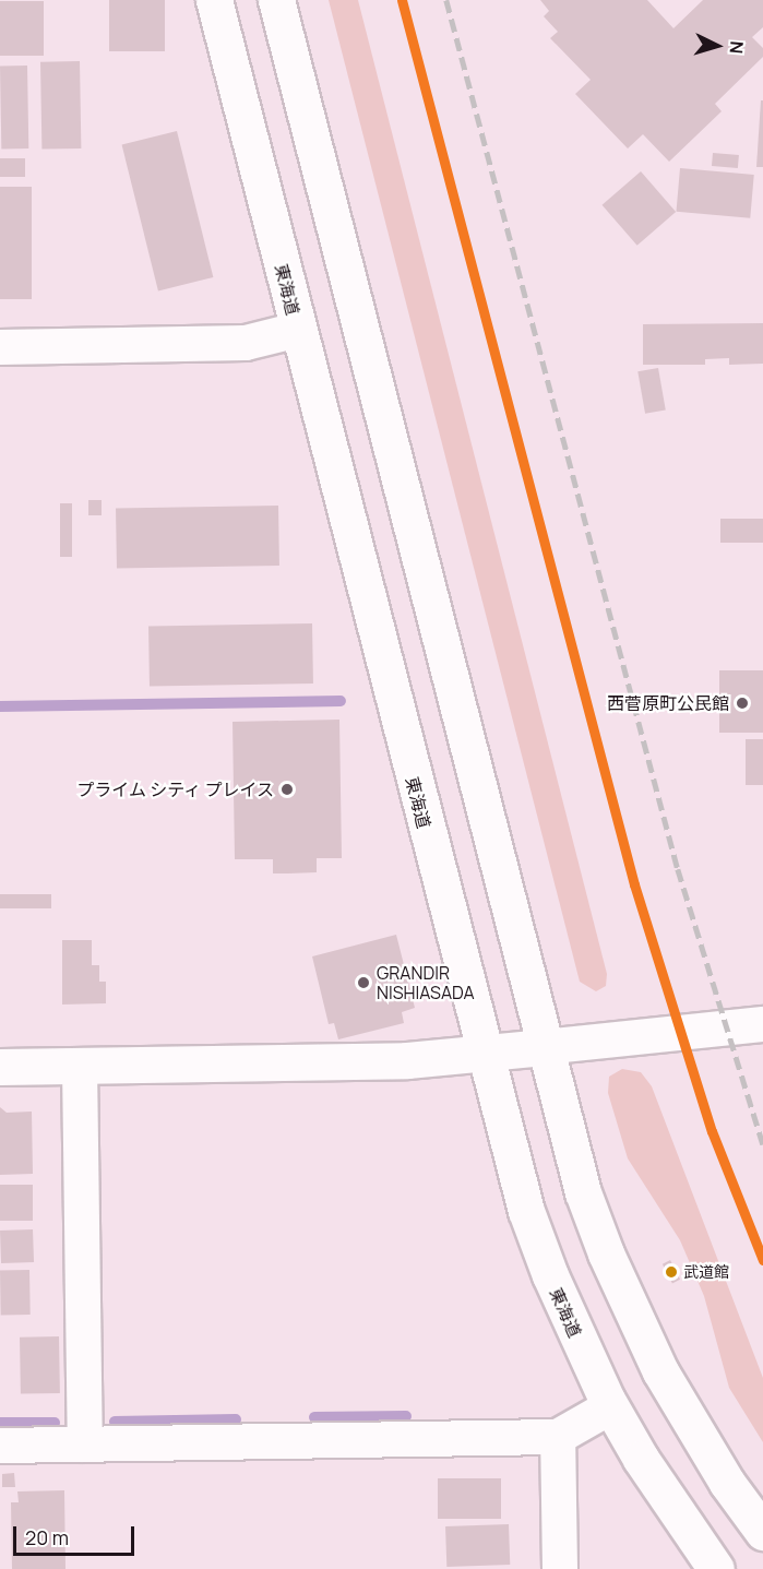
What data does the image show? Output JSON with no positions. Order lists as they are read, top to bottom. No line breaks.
{"streets":{"main road":["東海道"]},"places":["西菅原町公民館","プライム シティ プレイス","GRANDIR NISHIASADA","武道館"],"scale_bar":"20 m","north":"right"}
